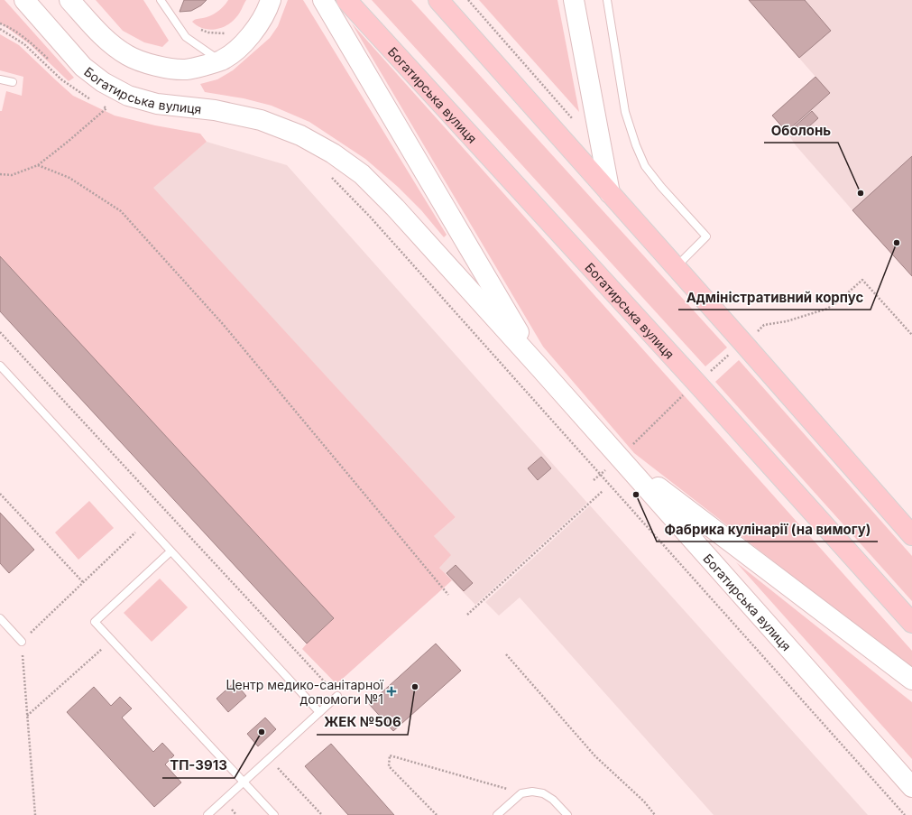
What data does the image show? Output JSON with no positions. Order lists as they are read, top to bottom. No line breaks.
{"streets":{"main road":["Богатирська вулиця"]},"places":{"other":["Оболонь","Адміністративний корпус","Фабрика кулінарії (на вимогу)","ЖЕК №506","ТП-3913"],"health":["Центр медико-санітарної допомоги №1"]}}
